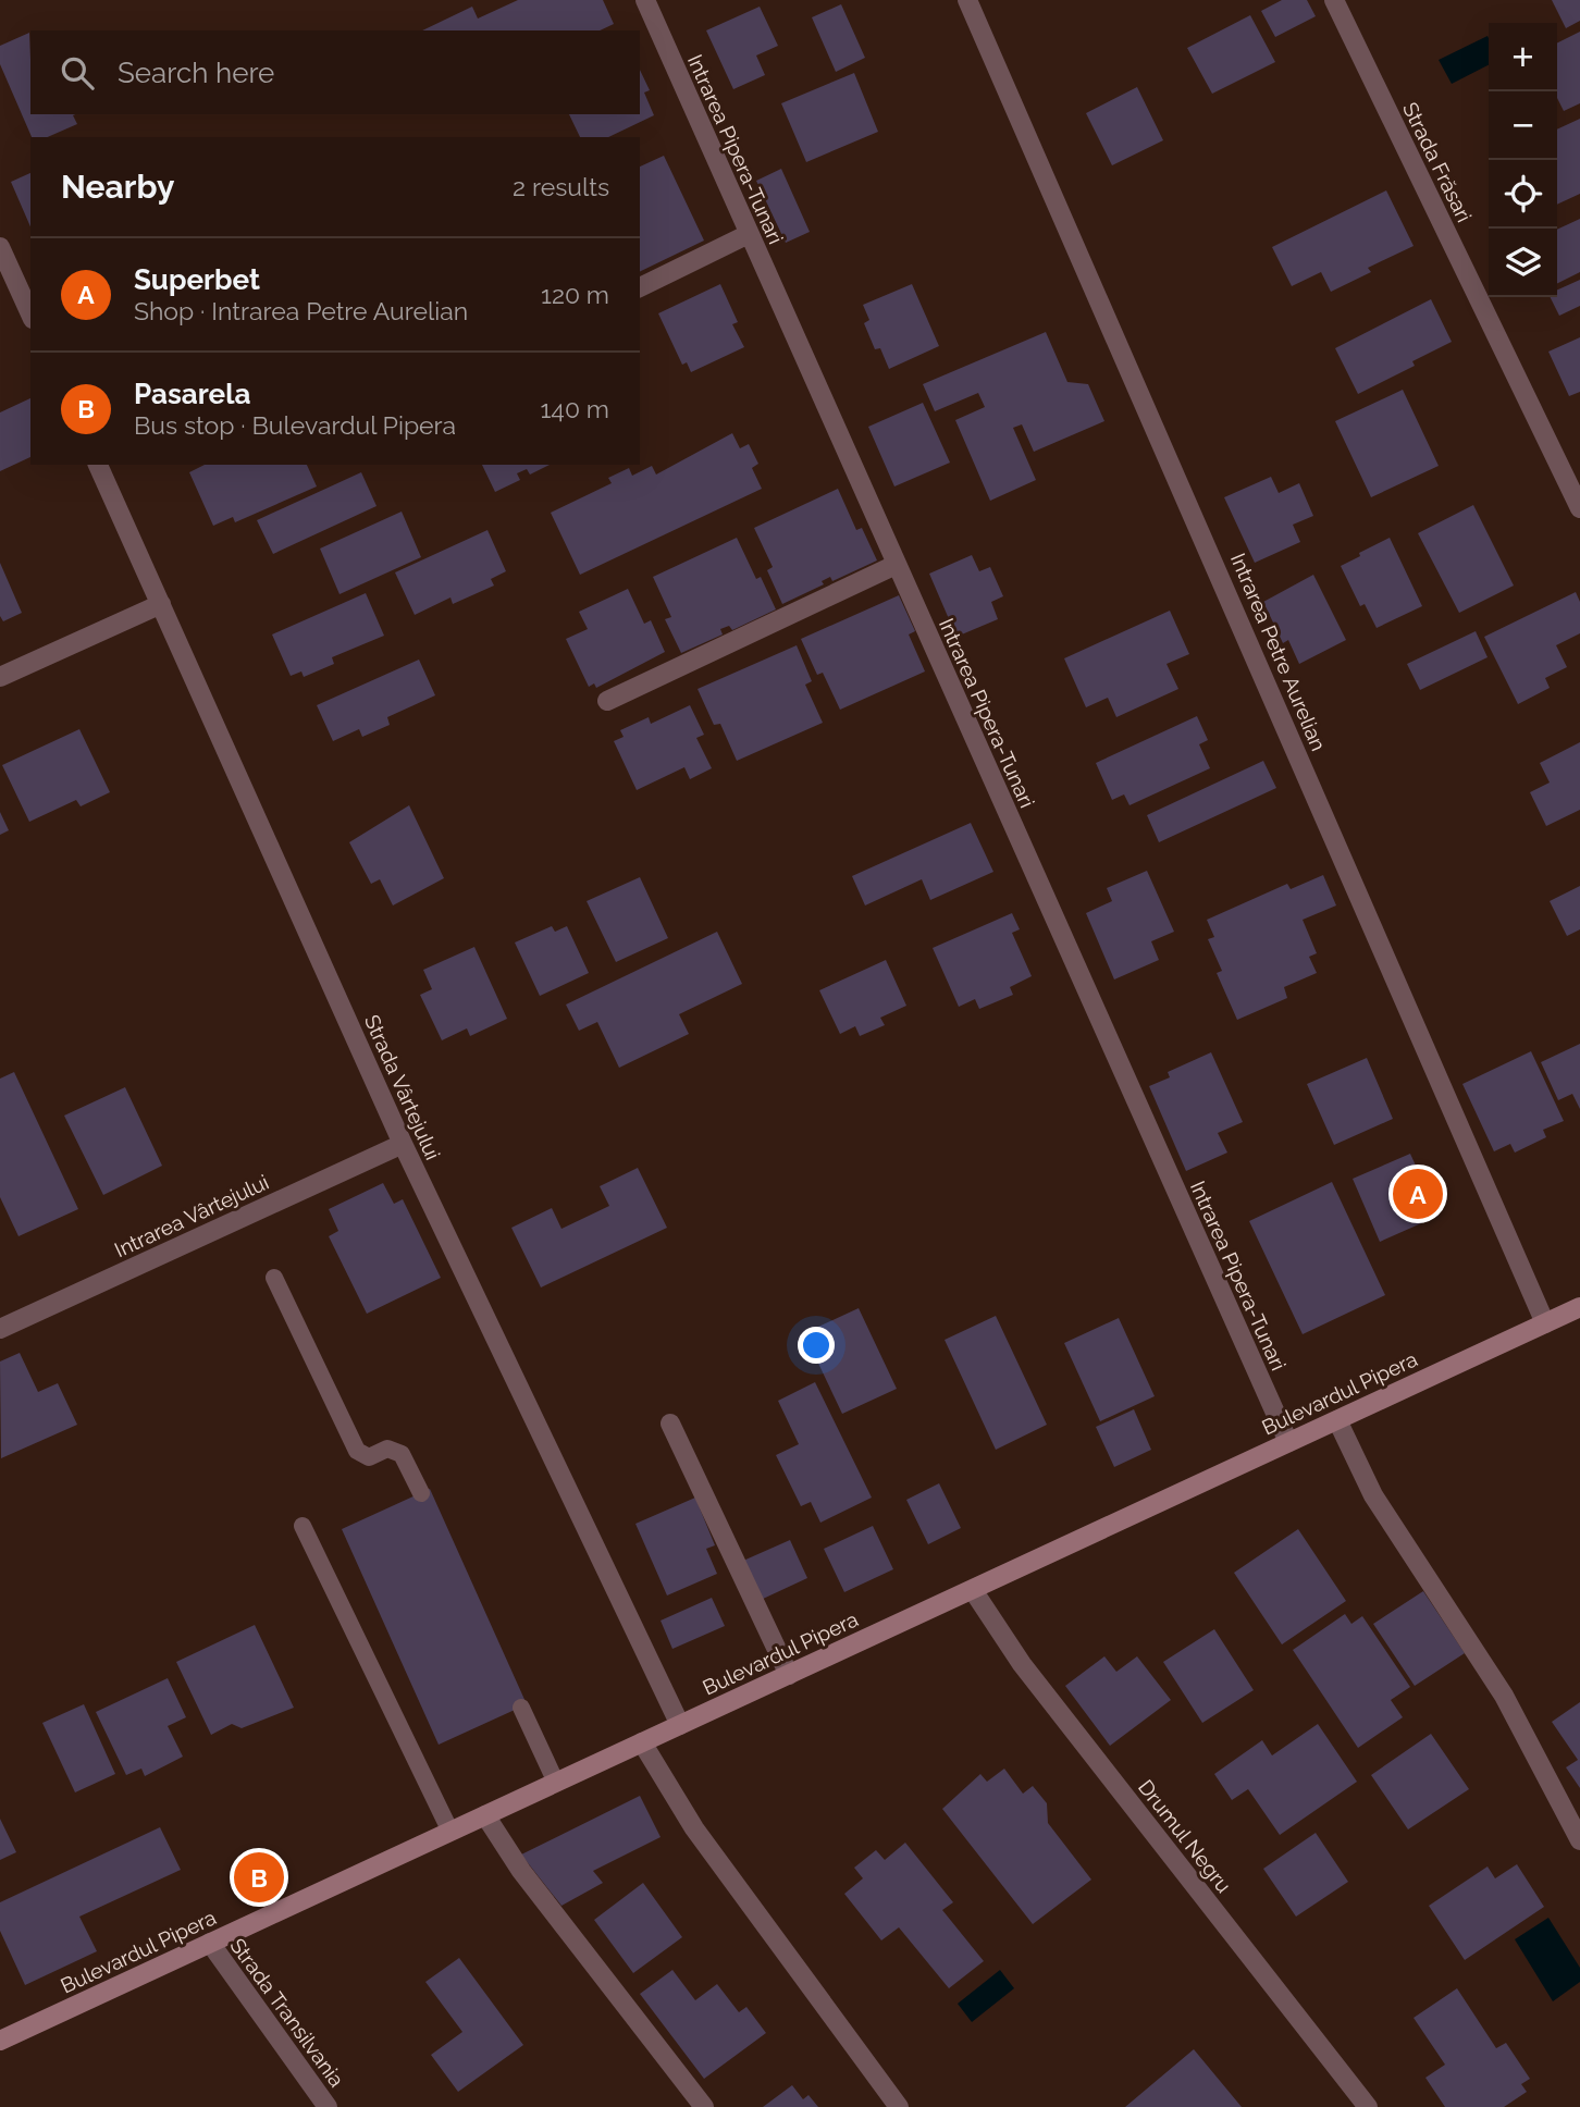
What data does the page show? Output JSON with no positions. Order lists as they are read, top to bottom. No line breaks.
{"streets":{"main road":["Bulevardul Pipera"],"street":["Intrarea Pipera-Tunari","Strada Frăsari","Intrarea Petre Aurelian","Strada Vârtejului","Intrarea Vârtejului","Drumul Negru","Strada Transilvania"]},"crossings":[["Intrarea Pipera-Tunari","Bulevardul Pipera"],["Intrarea Petre Aurelian","Bulevardul Pipera"],["Strada Vârtejului","Intrarea Vârtejului"],["Strada Vârtejului","Bulevardul Pipera"],["Bulevardul Pipera","Drumul Negru"],["Bulevardul Pipera","Strada Transilvania"]],"page":{"map_buttons":["+","−"],"search":"Search here","heading":["Nearby","2 results"],"list":[{"mark":"A","name":"Superbet","note":"Shop · Intrarea Petre Aurelian","value":"120 m"},{"mark":"B","name":"Pasarela","note":"Bus stop · Bulevardul Pipera","value":"140 m"}],"pins":["A","B"]}}
